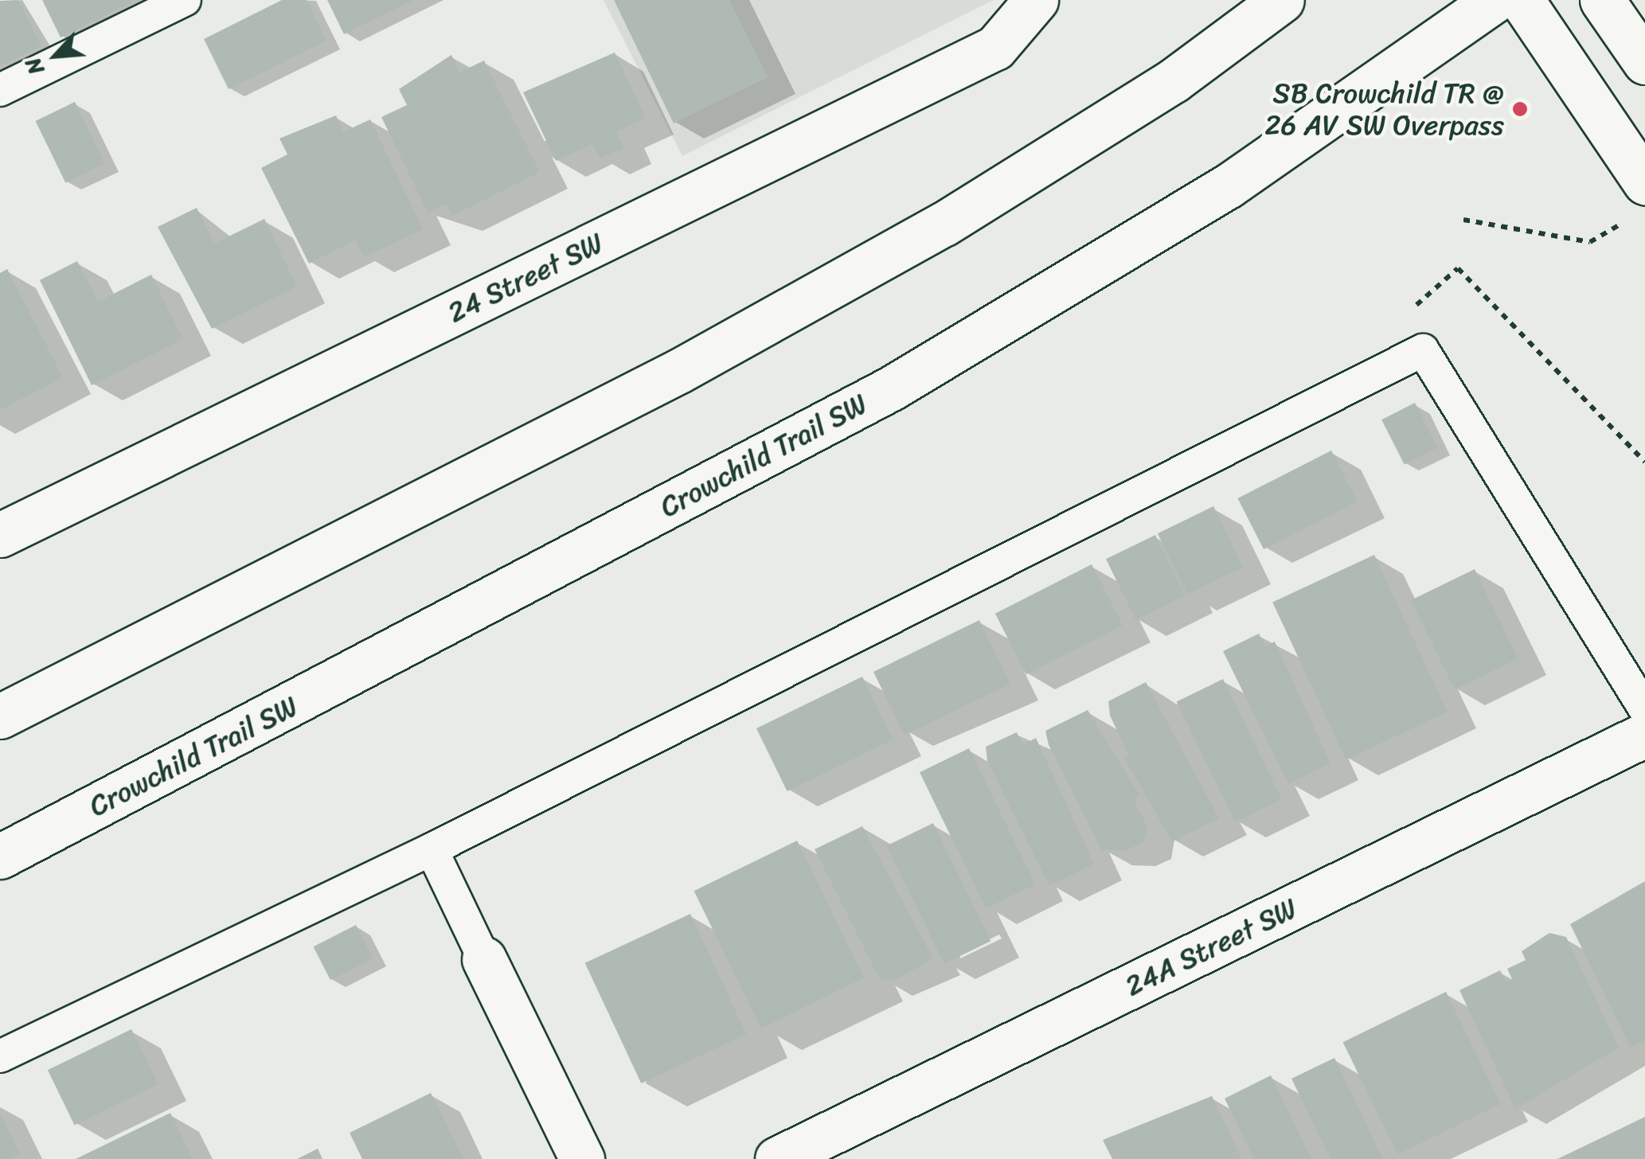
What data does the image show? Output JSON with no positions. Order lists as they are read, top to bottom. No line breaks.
{"streets":{"main road":["24 Street SW","Crowchild Trail SW","24A Street SW"]},"places":["SB Crowchild TR @ 26 AV SW Overpass"],"north":"bottom left"}
